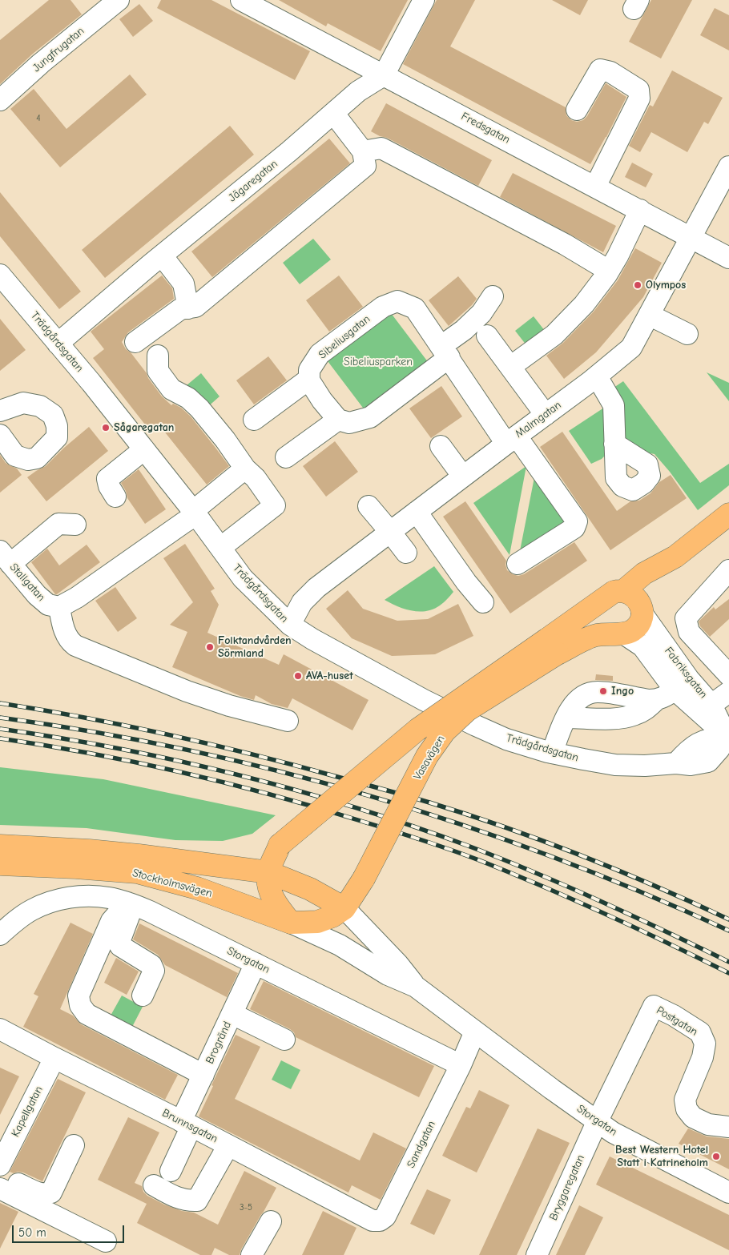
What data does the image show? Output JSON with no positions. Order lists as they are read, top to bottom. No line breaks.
{"streets":{"main road":["Vasavägen","Stockholmsvägen"],"street":["Jungfrugatan","Fredsgatan","Jägaregatan","Sibeliusgatan","Trädgårdsgatan","Malmgatan","Stallgatan","Fabriksgatan","Storgatan","Postgatan","Brogränd","Kapellgatan","Brunnsgatan","Sandgatan","Bryggaregatan"]},"crossings":[["Fredsgatan","Jägaregatan"],["Fredsgatan","Malmgatan"],["Jägaregatan","Trädgårdsgatan"],["Sibeliusgatan","Malmgatan"],["Trädgårdsgatan","Malmgatan"],["Trädgårdsgatan","Fabriksgatan"],["Fabriksgatan","Vasavägen"],["Vasavägen","Stockholmsvägen"],["Vasavägen","Storgatan"],["Stockholmsvägen","Storgatan"],["Storgatan","Postgatan"],["Storgatan","Brogränd"],["Storgatan","Sandgatan"],["Storgatan","Bryggaregatan"],["Postgatan","Bryggaregatan"],["Brogränd","Brunnsgatan"],["Kapellgatan","Brunnsgatan"],["Brunnsgatan","Sandgatan"]],"parks":["Sibeliusparken"],"places":["Olympos","Sågaregatan","Folktandvården Sörmland","AVA-huset","Ingo","Best Western Hotel Statt i Katrineholm"],"house_numbers":["4","3-5"],"scale_bar":"50 m"}
